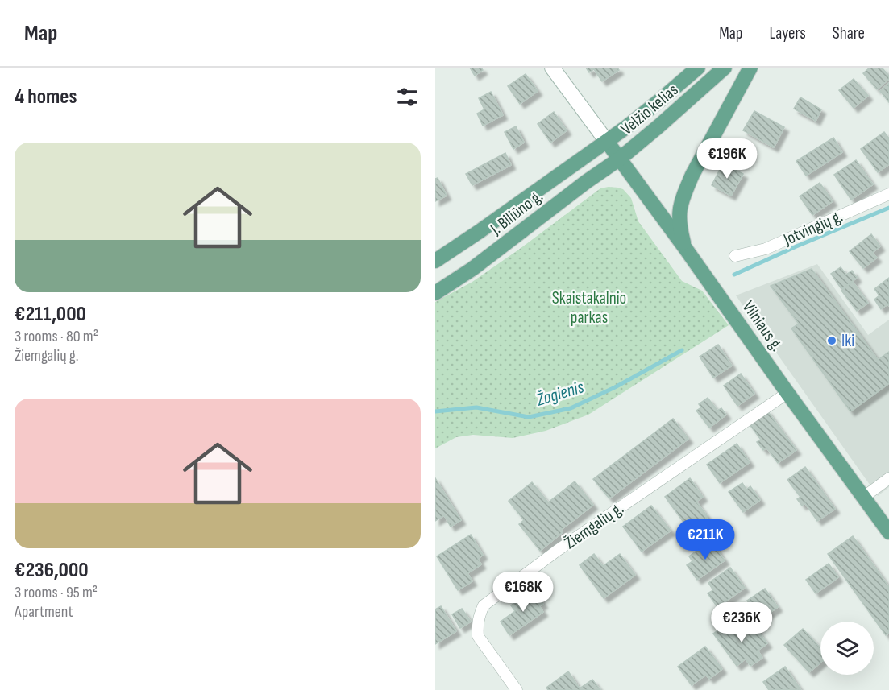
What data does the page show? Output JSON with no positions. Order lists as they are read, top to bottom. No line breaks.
{"streets":{"main road":["Velžio kelias","J. Biliūno g.","Vilniaus g."],"street":["Jotvingių g.","Žiemgalių g."]},"crossings":[["Velžio kelias","J. Biliūno g."],["Velžio kelias","Vilniaus g."],["J. Biliūno g.","Vilniaus g."],["Vilniaus g.","Žiemgalių g."]],"water":["Žagienis"],"parks":["Skaistakalnio parkas"],"places":["Iki"],"page":{"header":"Map","nav":["Map","Layers","Share"],"heading":"4 homes","list":[{"name":"€211,000","note":"3 rooms · 80 m² · Žiemgalių g."},{"name":"€236,000","note":"3 rooms · 95 m² · Apartment"}],"price":["€196K","€211K","€168K","€236K"]}}
